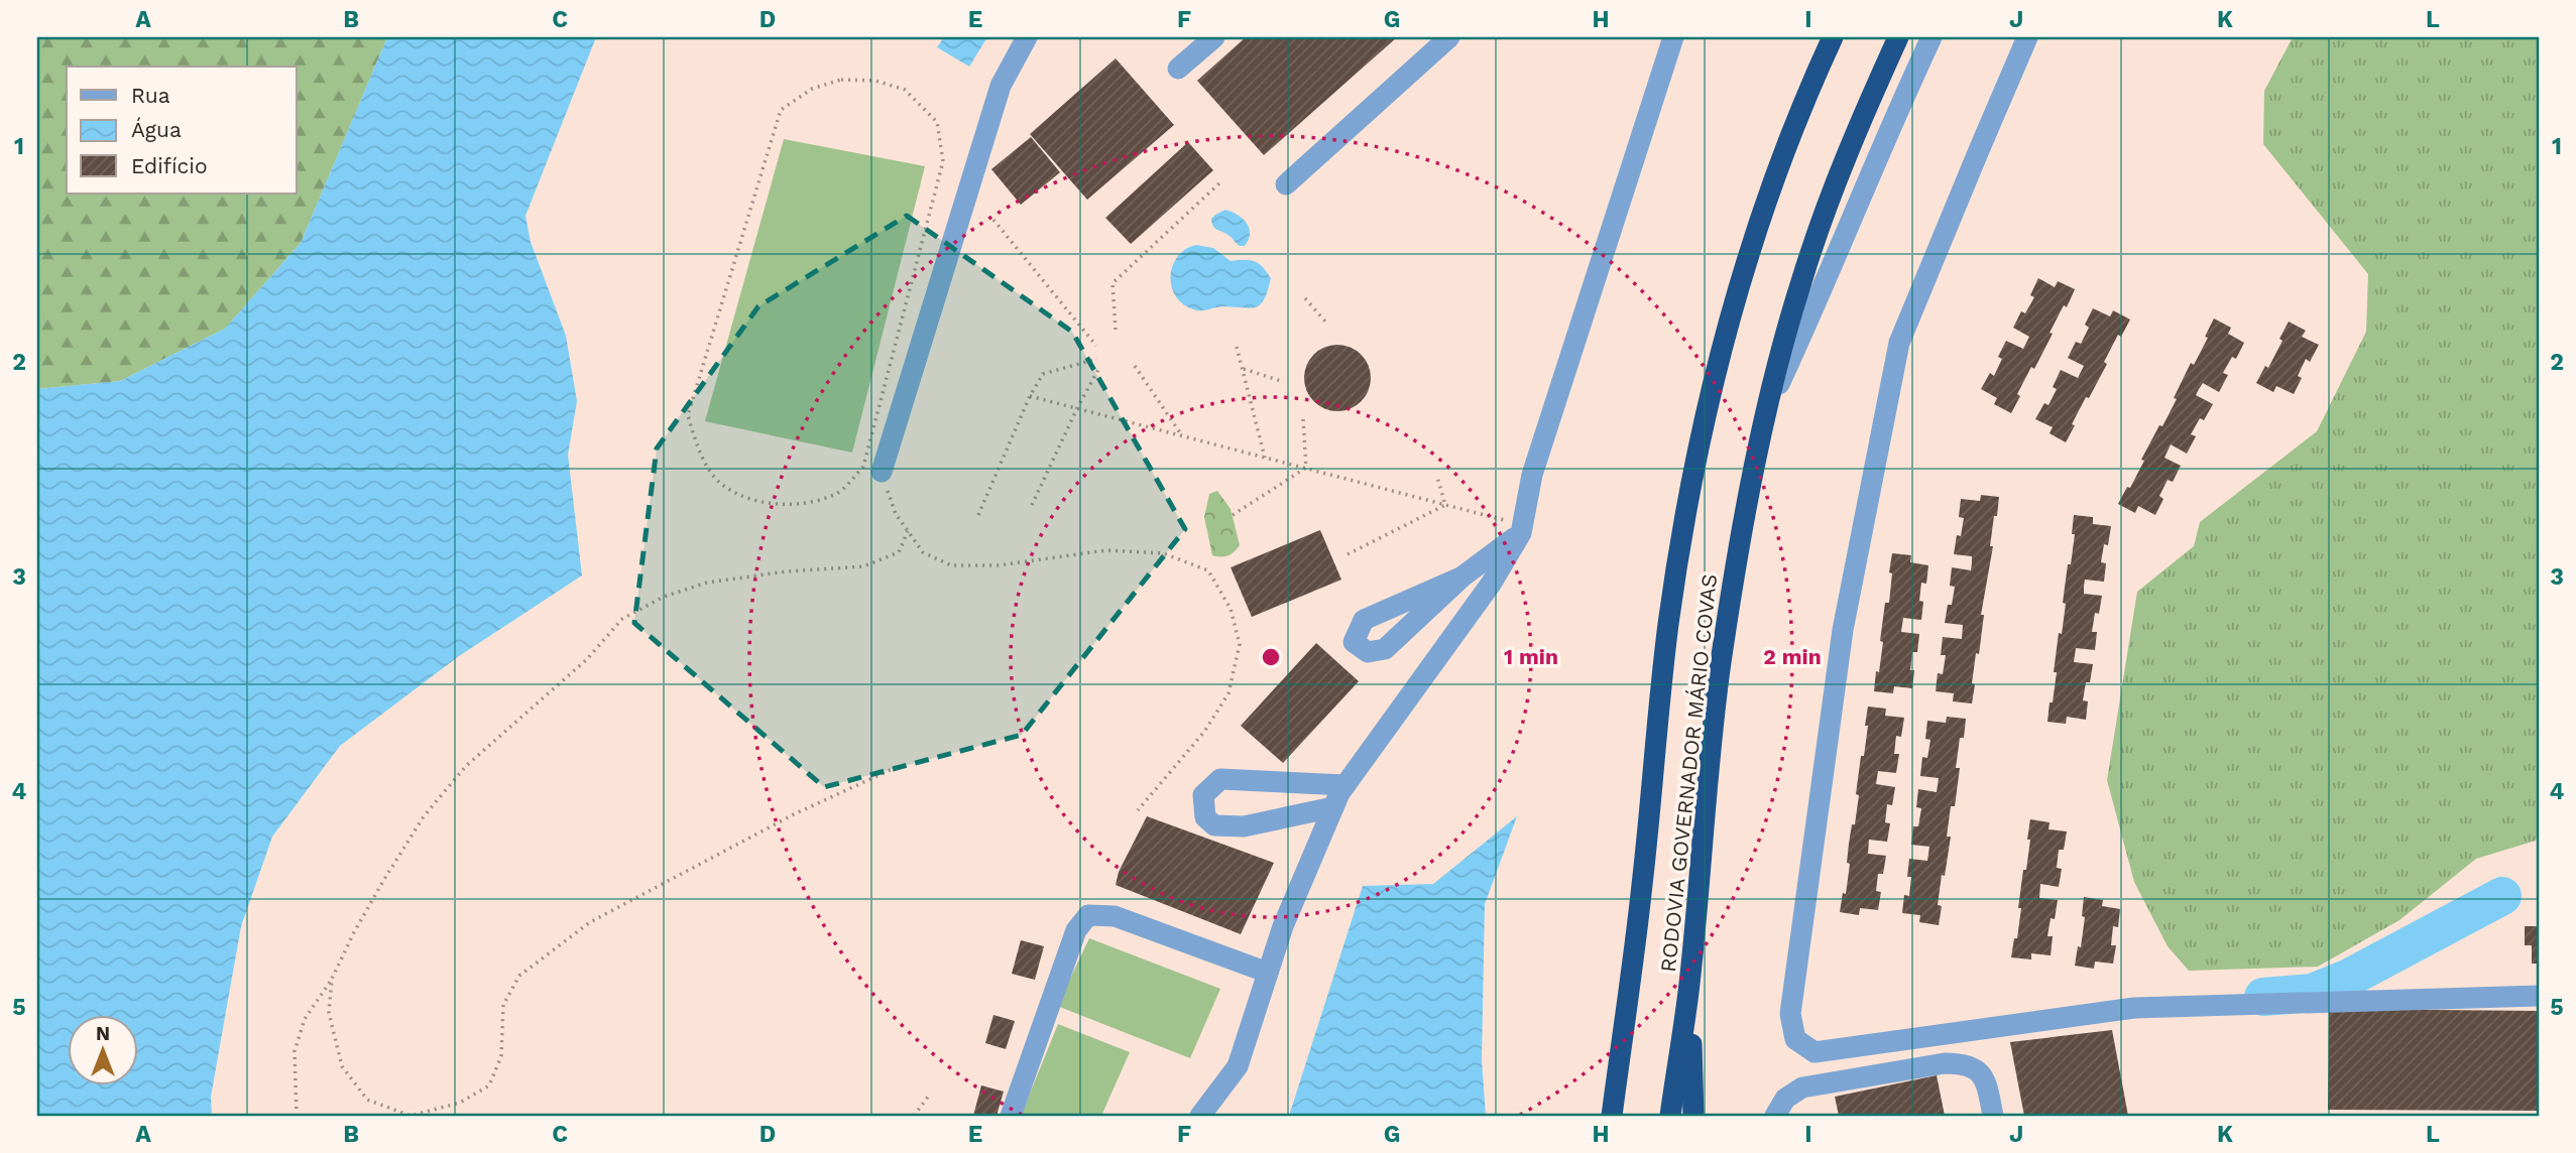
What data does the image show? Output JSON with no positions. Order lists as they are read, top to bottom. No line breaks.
{"streets":{"highway":["RODOVIA GOVERNADOR MÁRIO COVAS"]},"legend":["Rua","Água","Edifício"],"north":"top","grid":{"columns":["A","B","C","D","E","F","G","H","I","J","K","L"],"rows":["1","2","3","4","5"]},"rings":["1 min","2 min"]}
